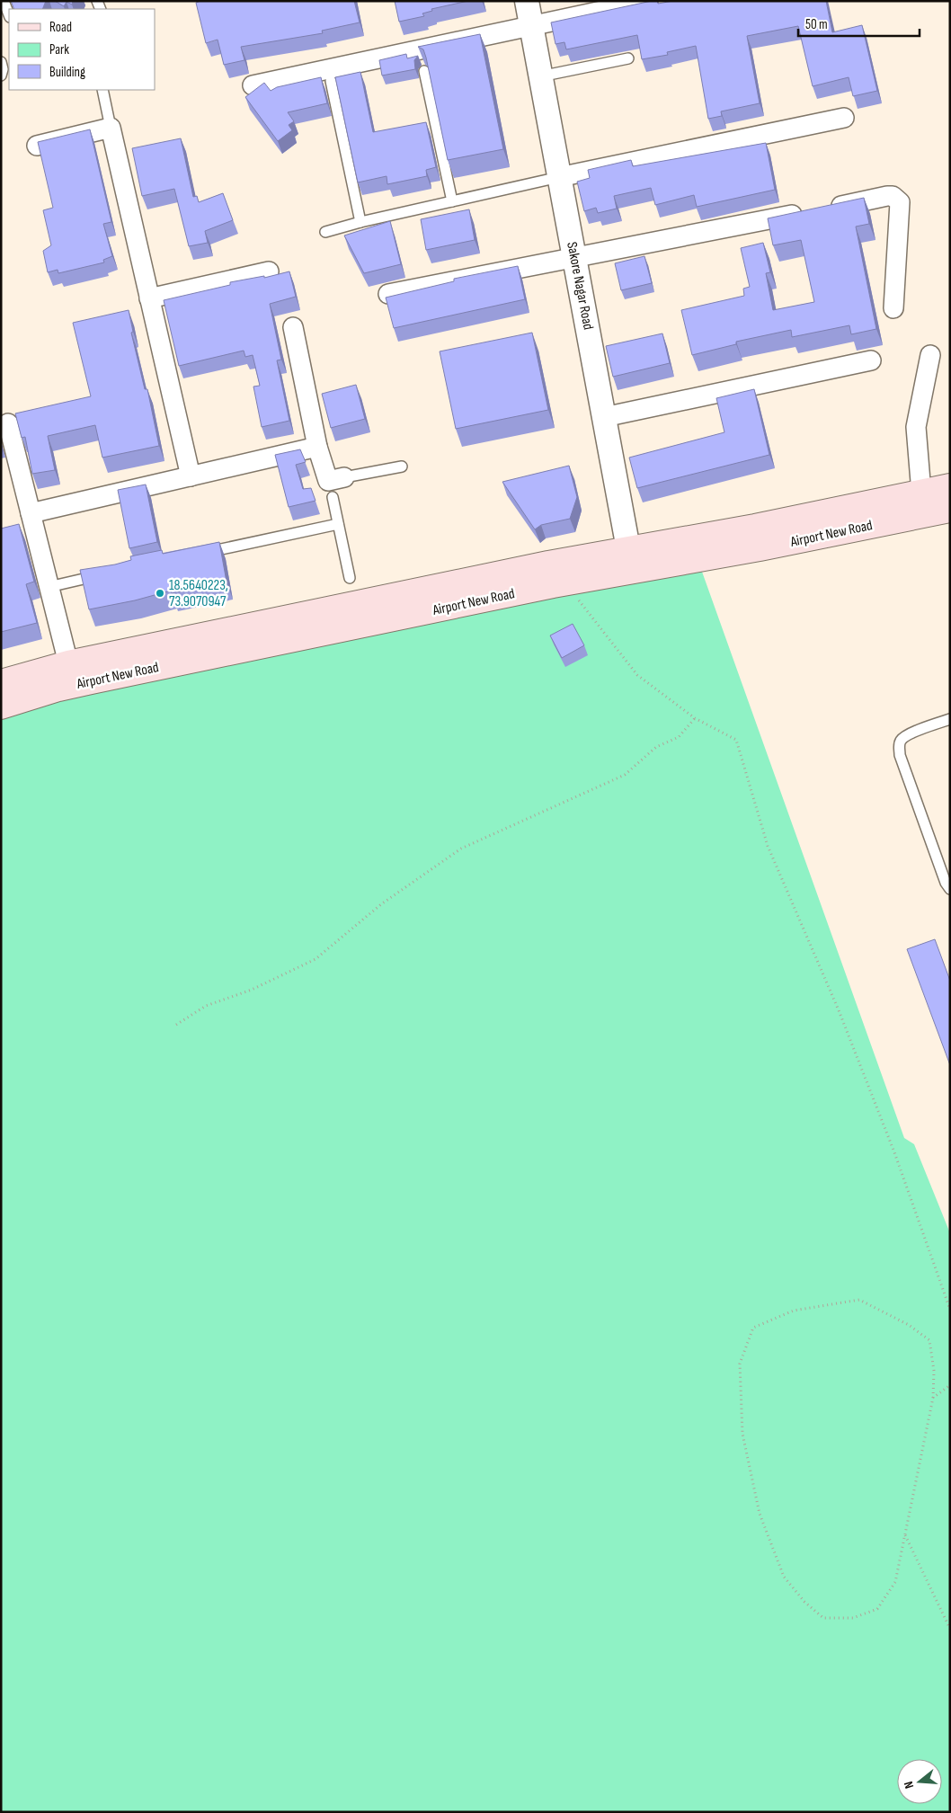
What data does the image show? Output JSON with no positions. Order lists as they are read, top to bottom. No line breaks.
{"streets":{"main road":["Airport New Road"],"street":["Sakore Nagar Road"]},"crossings":[["Sakore Nagar Road","Airport New Road"]],"places":["18.5640223, 73.9070947"],"legend":["Road","Park","Building"],"scale_bar":"50 m","north":"left"}
